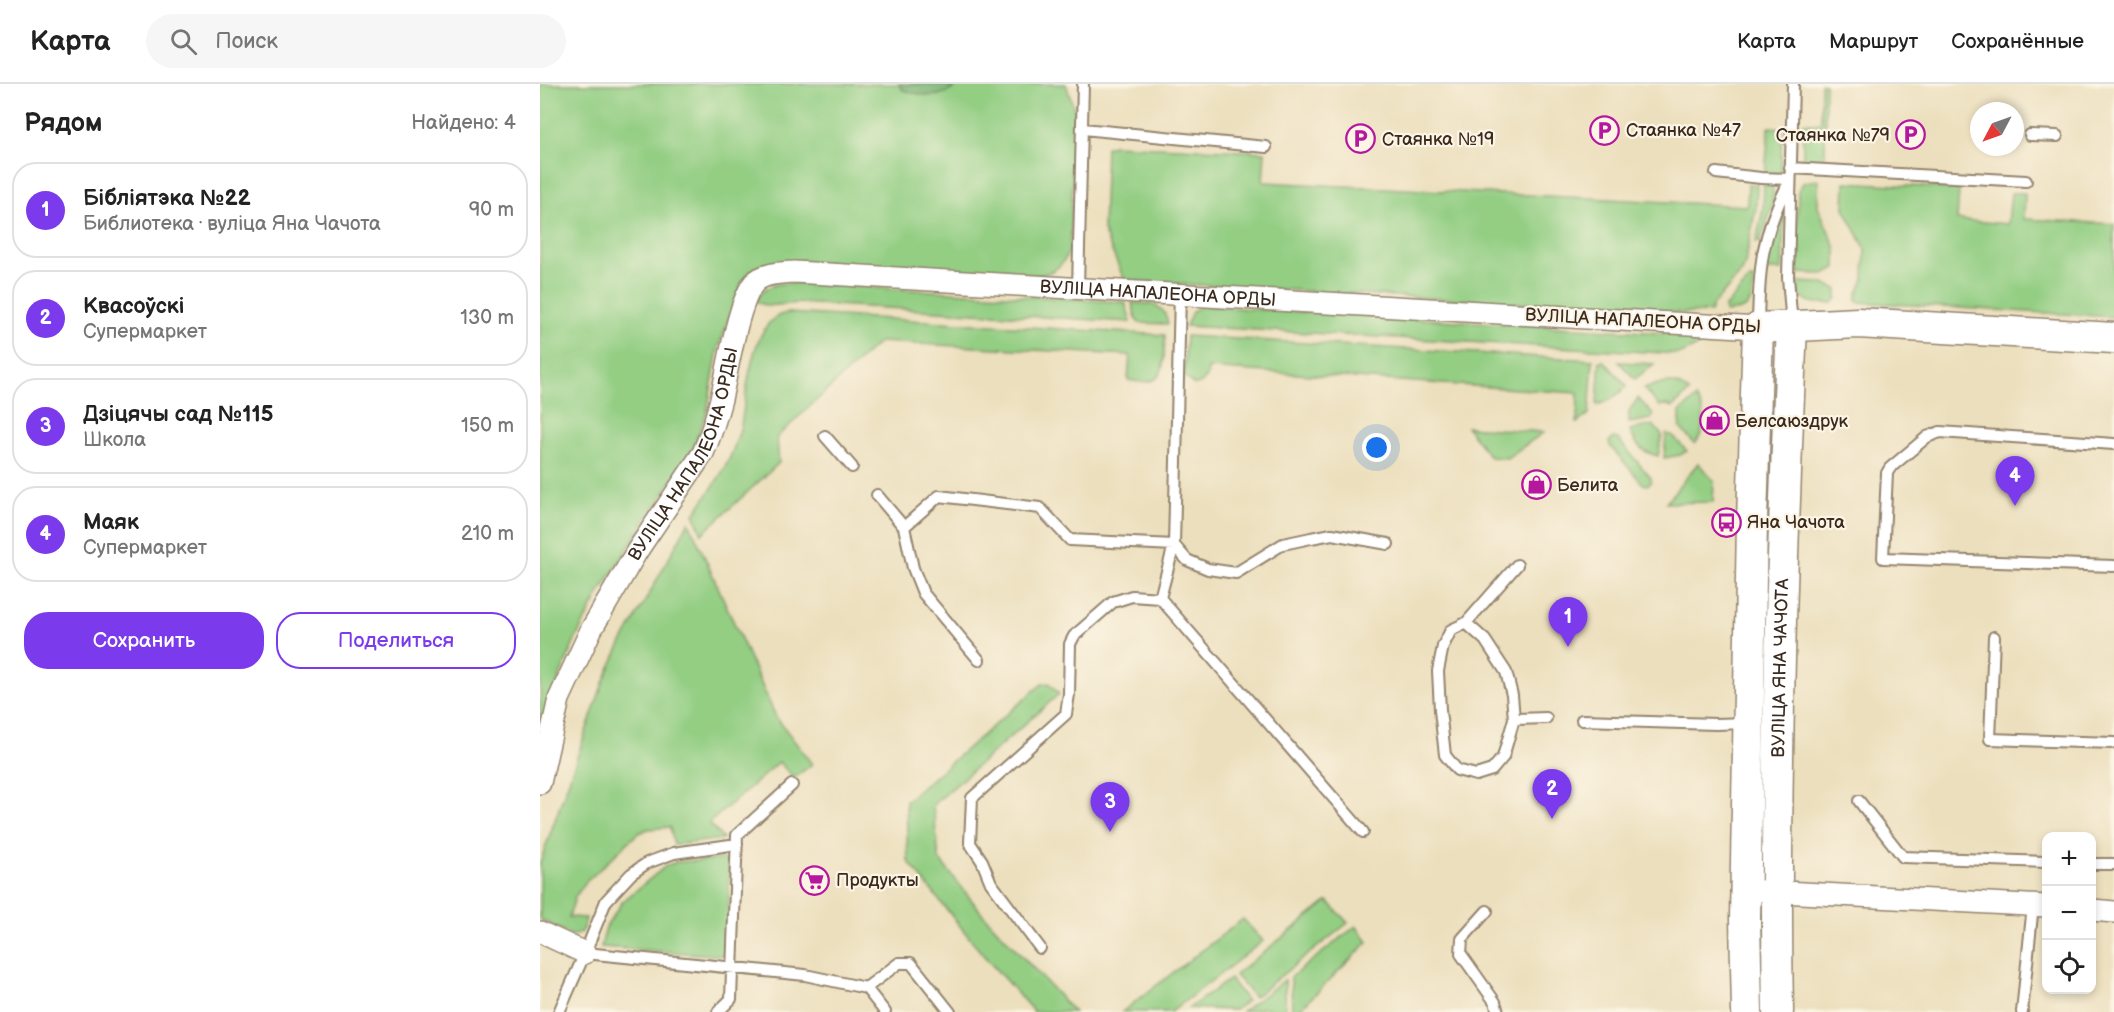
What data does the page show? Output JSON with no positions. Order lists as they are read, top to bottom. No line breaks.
{"streets":{"main road":["ВУЛІЦА НАПАЛЕОНА ОРДЫ","ВУЛІЦА ЯНА ЧАЧОТА"]},"crossings":[["ВУЛІЦА НАПАЛЕОНА ОРДЫ","ВУЛІЦА ЯНА ЧАЧОТА"]],"places":{"parking":["Стаянка №47","Стаянка №79","Стаянка №19"],"shop":["Белсаюздрук","Белита"],"bus stop":["Яна Чачота"],"supermarket":["Продукты"]},"north":"bottom left","page":{"header":"Карта","search":"Поиск","nav":["Карта","Маршрут","Сохранённые"],"heading":["Рядом","Найдено: 4"],"list":[{"mark":"1","name":"Бібліятэка №22","note":"Библиотека · вуліца Яна Чачота","value":"90 m"},{"mark":"2","name":"Квасоўскі","note":"Супермаркет","value":"130 m"},{"mark":"3","name":"Дзіцячы сад №115","note":"Школа","value":"150 m"},{"mark":"4","name":"Маяк","note":"Супермаркет","value":"210 m"}],"pins":["4","1","2","3"],"buttons":["Сохранить","Поделиться"],"map_buttons":["+","−"]}}
